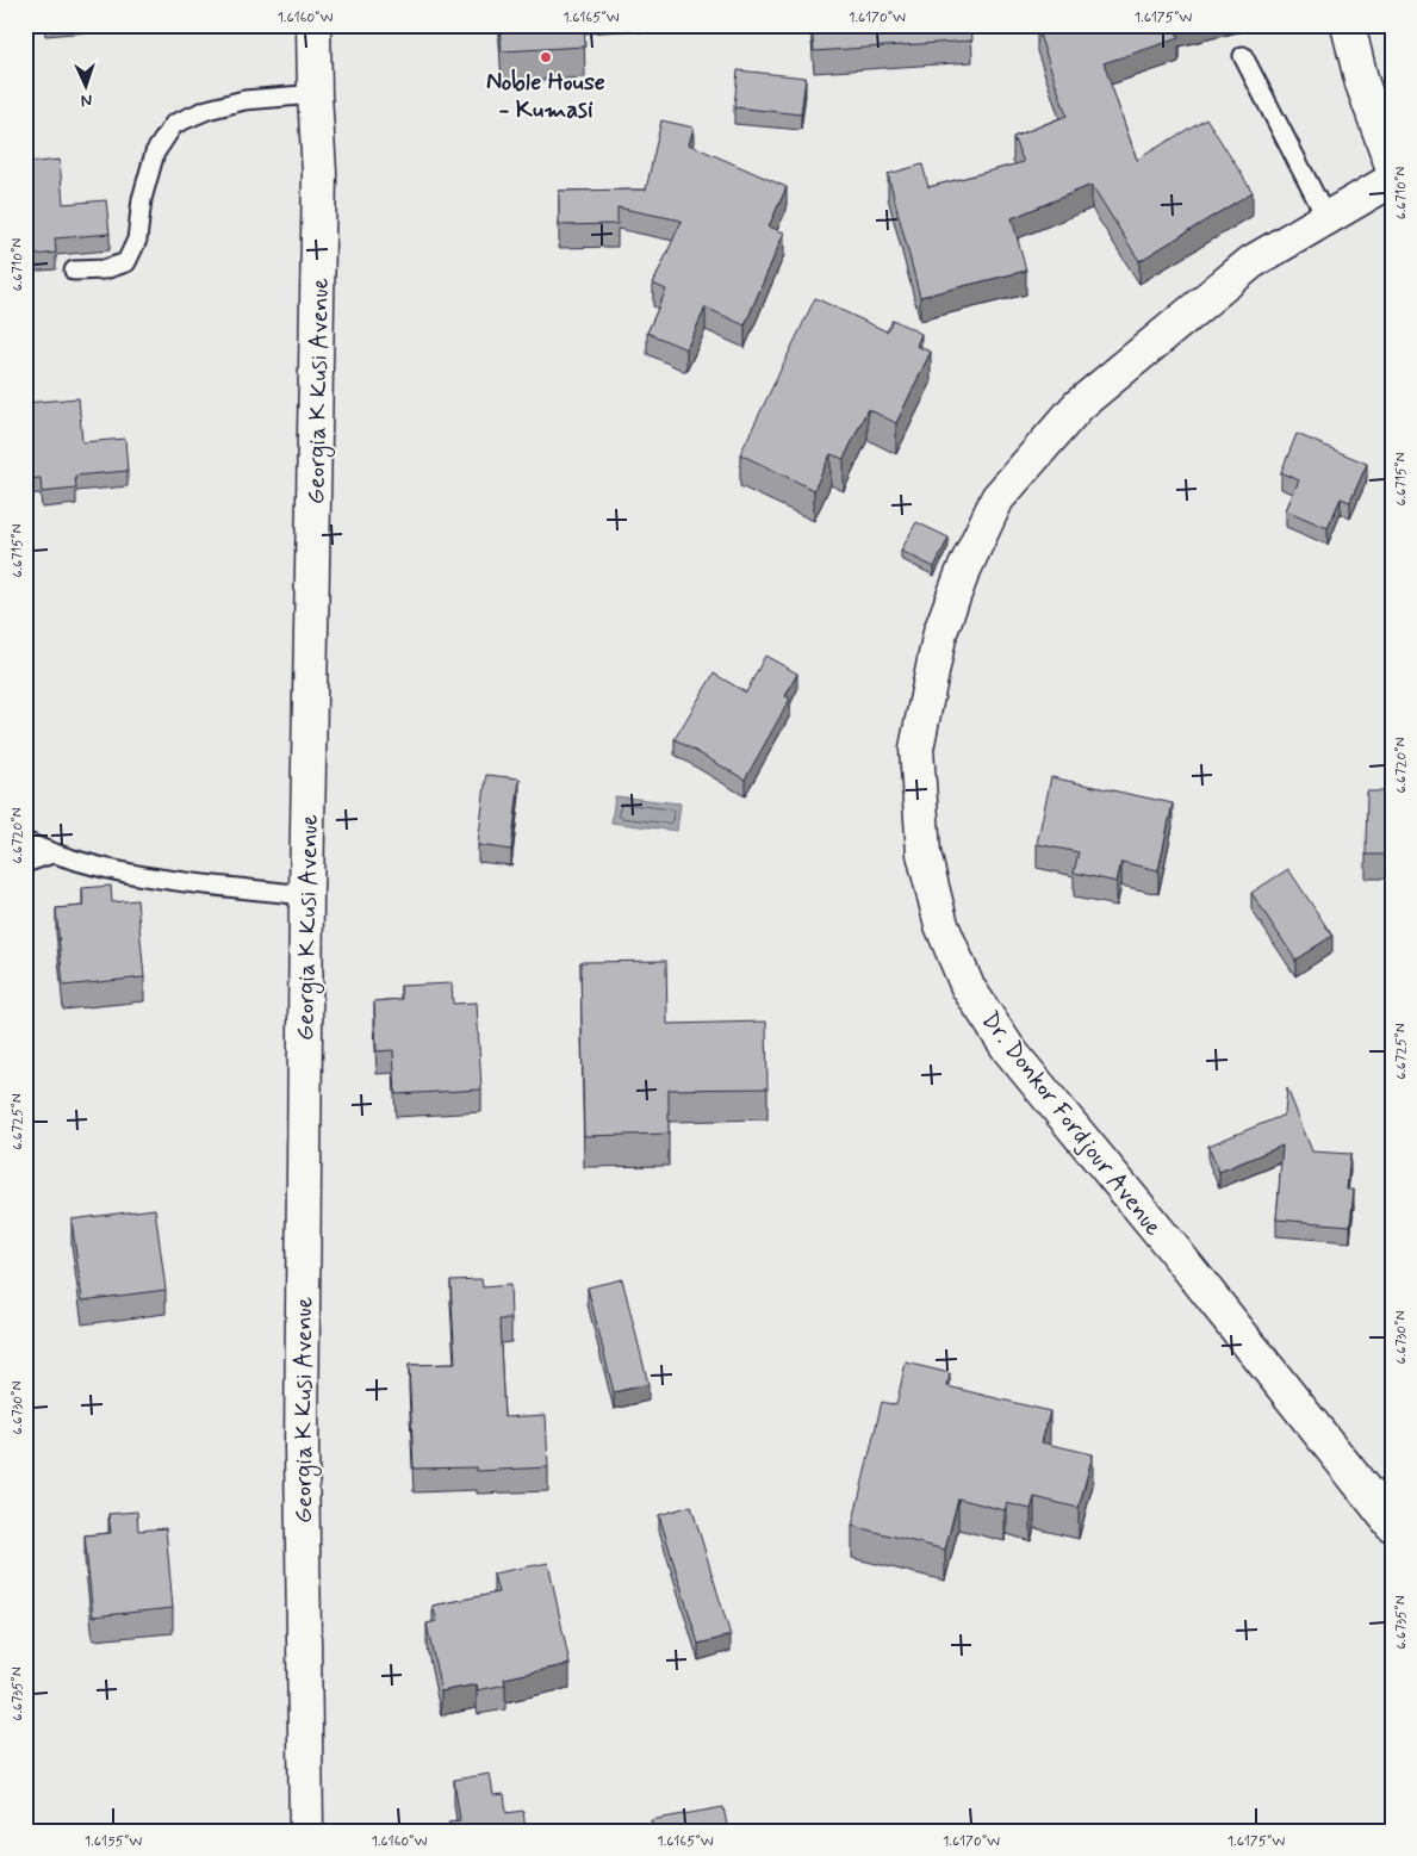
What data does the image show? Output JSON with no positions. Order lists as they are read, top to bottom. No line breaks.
{"streets":{"street":["Georgia K Kusi Avenue","Dr. Donkor Fordjour Avenue"]},"places":["Noble House - Kumasi"],"north":"bottom","coordinates":["1.6160°W","1.6165°W","1.6170°W","1.6175°W","6.6710°N","6.6715°N","6.6720°N","6.6725°N","6.6730°N","6.6735°N","1.6155°W"]}
